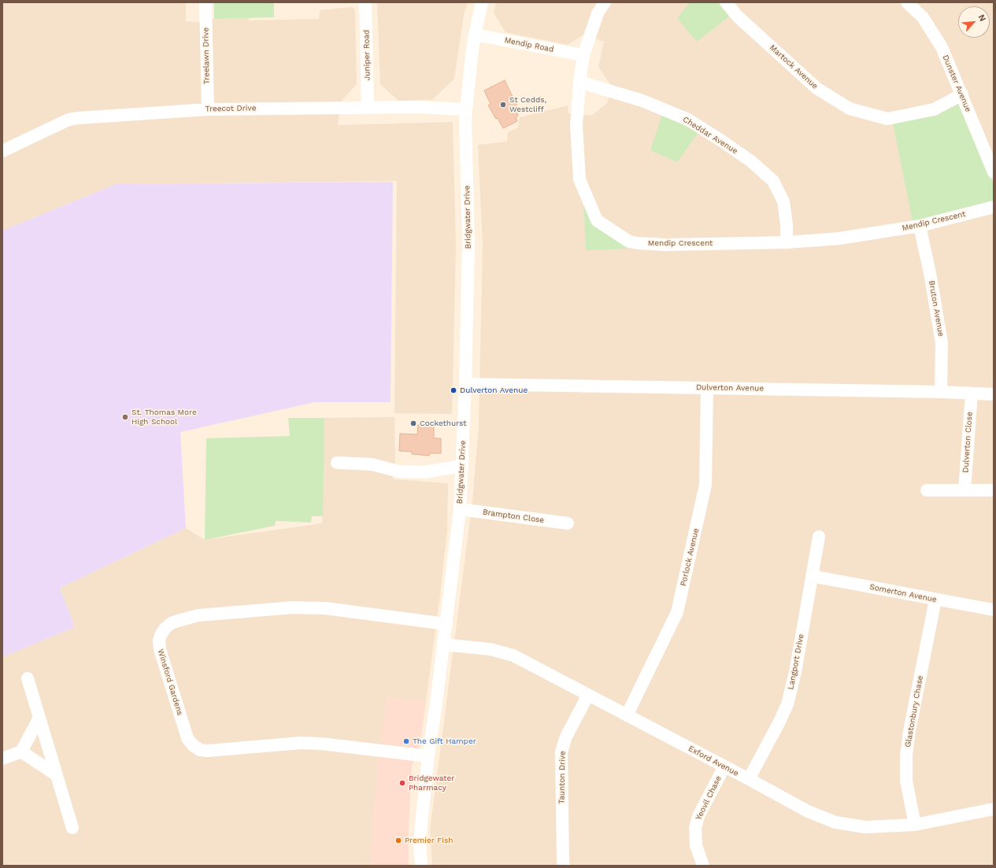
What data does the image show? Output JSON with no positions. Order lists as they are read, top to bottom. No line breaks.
{"streets":{"street":["Mendip Road","Juniper Road","Treelawn Drive","Martock Avenue","Dunster Avenue","Treecot Drive","Cheddar Avenue","Bridgwater Drive","Mendip Crescent","Bruton Avenue","Dulverton Avenue","Dulverton Close","Brampton Close","Porlock Avenue","Somerton Avenue","Langport Drive","Winsford Gardens","Glastonbury Chase","Exford Avenue","Taunton Drive","Yeovil Chase"]},"crossings":[["Mendip Road","Bridgwater Drive"],["Mendip Road","Mendip Crescent"],["Juniper Road","Treecot Drive"],["Treelawn Drive","Treecot Drive"],["Martock Avenue","Dunster Avenue"],["Treecot Drive","Bridgwater Drive"],["Cheddar Avenue","Mendip Crescent"],["Bridgwater Drive","Dulverton Avenue"],["Bridgwater Drive","Brampton Close"],["Bridgwater Drive","Winsford Gardens"],["Bridgwater Drive","Exford Avenue"],["Mendip Crescent","Bruton Avenue"],["Bruton Avenue","Dulverton Avenue"],["Dulverton Avenue","Dulverton Close"],["Dulverton Avenue","Porlock Avenue"],["Porlock Avenue","Exford Avenue"],["Somerton Avenue","Langport Drive"],["Somerton Avenue","Glastonbury Chase"],["Langport Drive","Exford Avenue"],["Glastonbury Chase","Exford Avenue"],["Exford Avenue","Taunton Drive"],["Exford Avenue","Yeovil Chase"]],"places":["St Cedds, Westcliff","Dulverton Avenue","St. Thomas More High School","Cockethurst","The Gift Hamper","Bridgewater Pharmacy","Premier Fish"],"north":"top right"}
